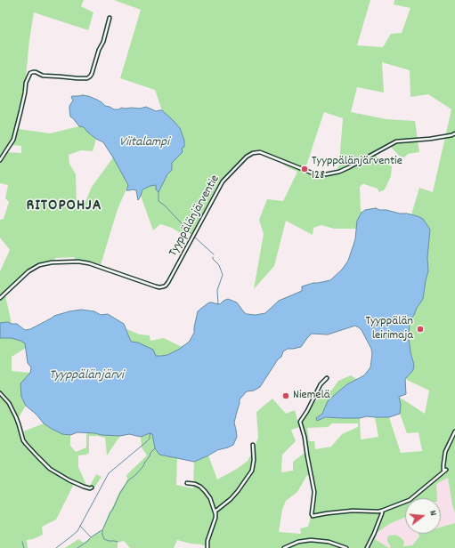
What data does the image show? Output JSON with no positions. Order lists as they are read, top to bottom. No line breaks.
{"streets":{"street":["Tyyppälänjärventie"]},"districts":["RITOPOHJA"],"water":["Viitalampi","Tyyppälänjärvi"],"places":["Tyyppälänjärventie 128","Tyyppälän leirimaja","Niemelä"],"north":"right"}
